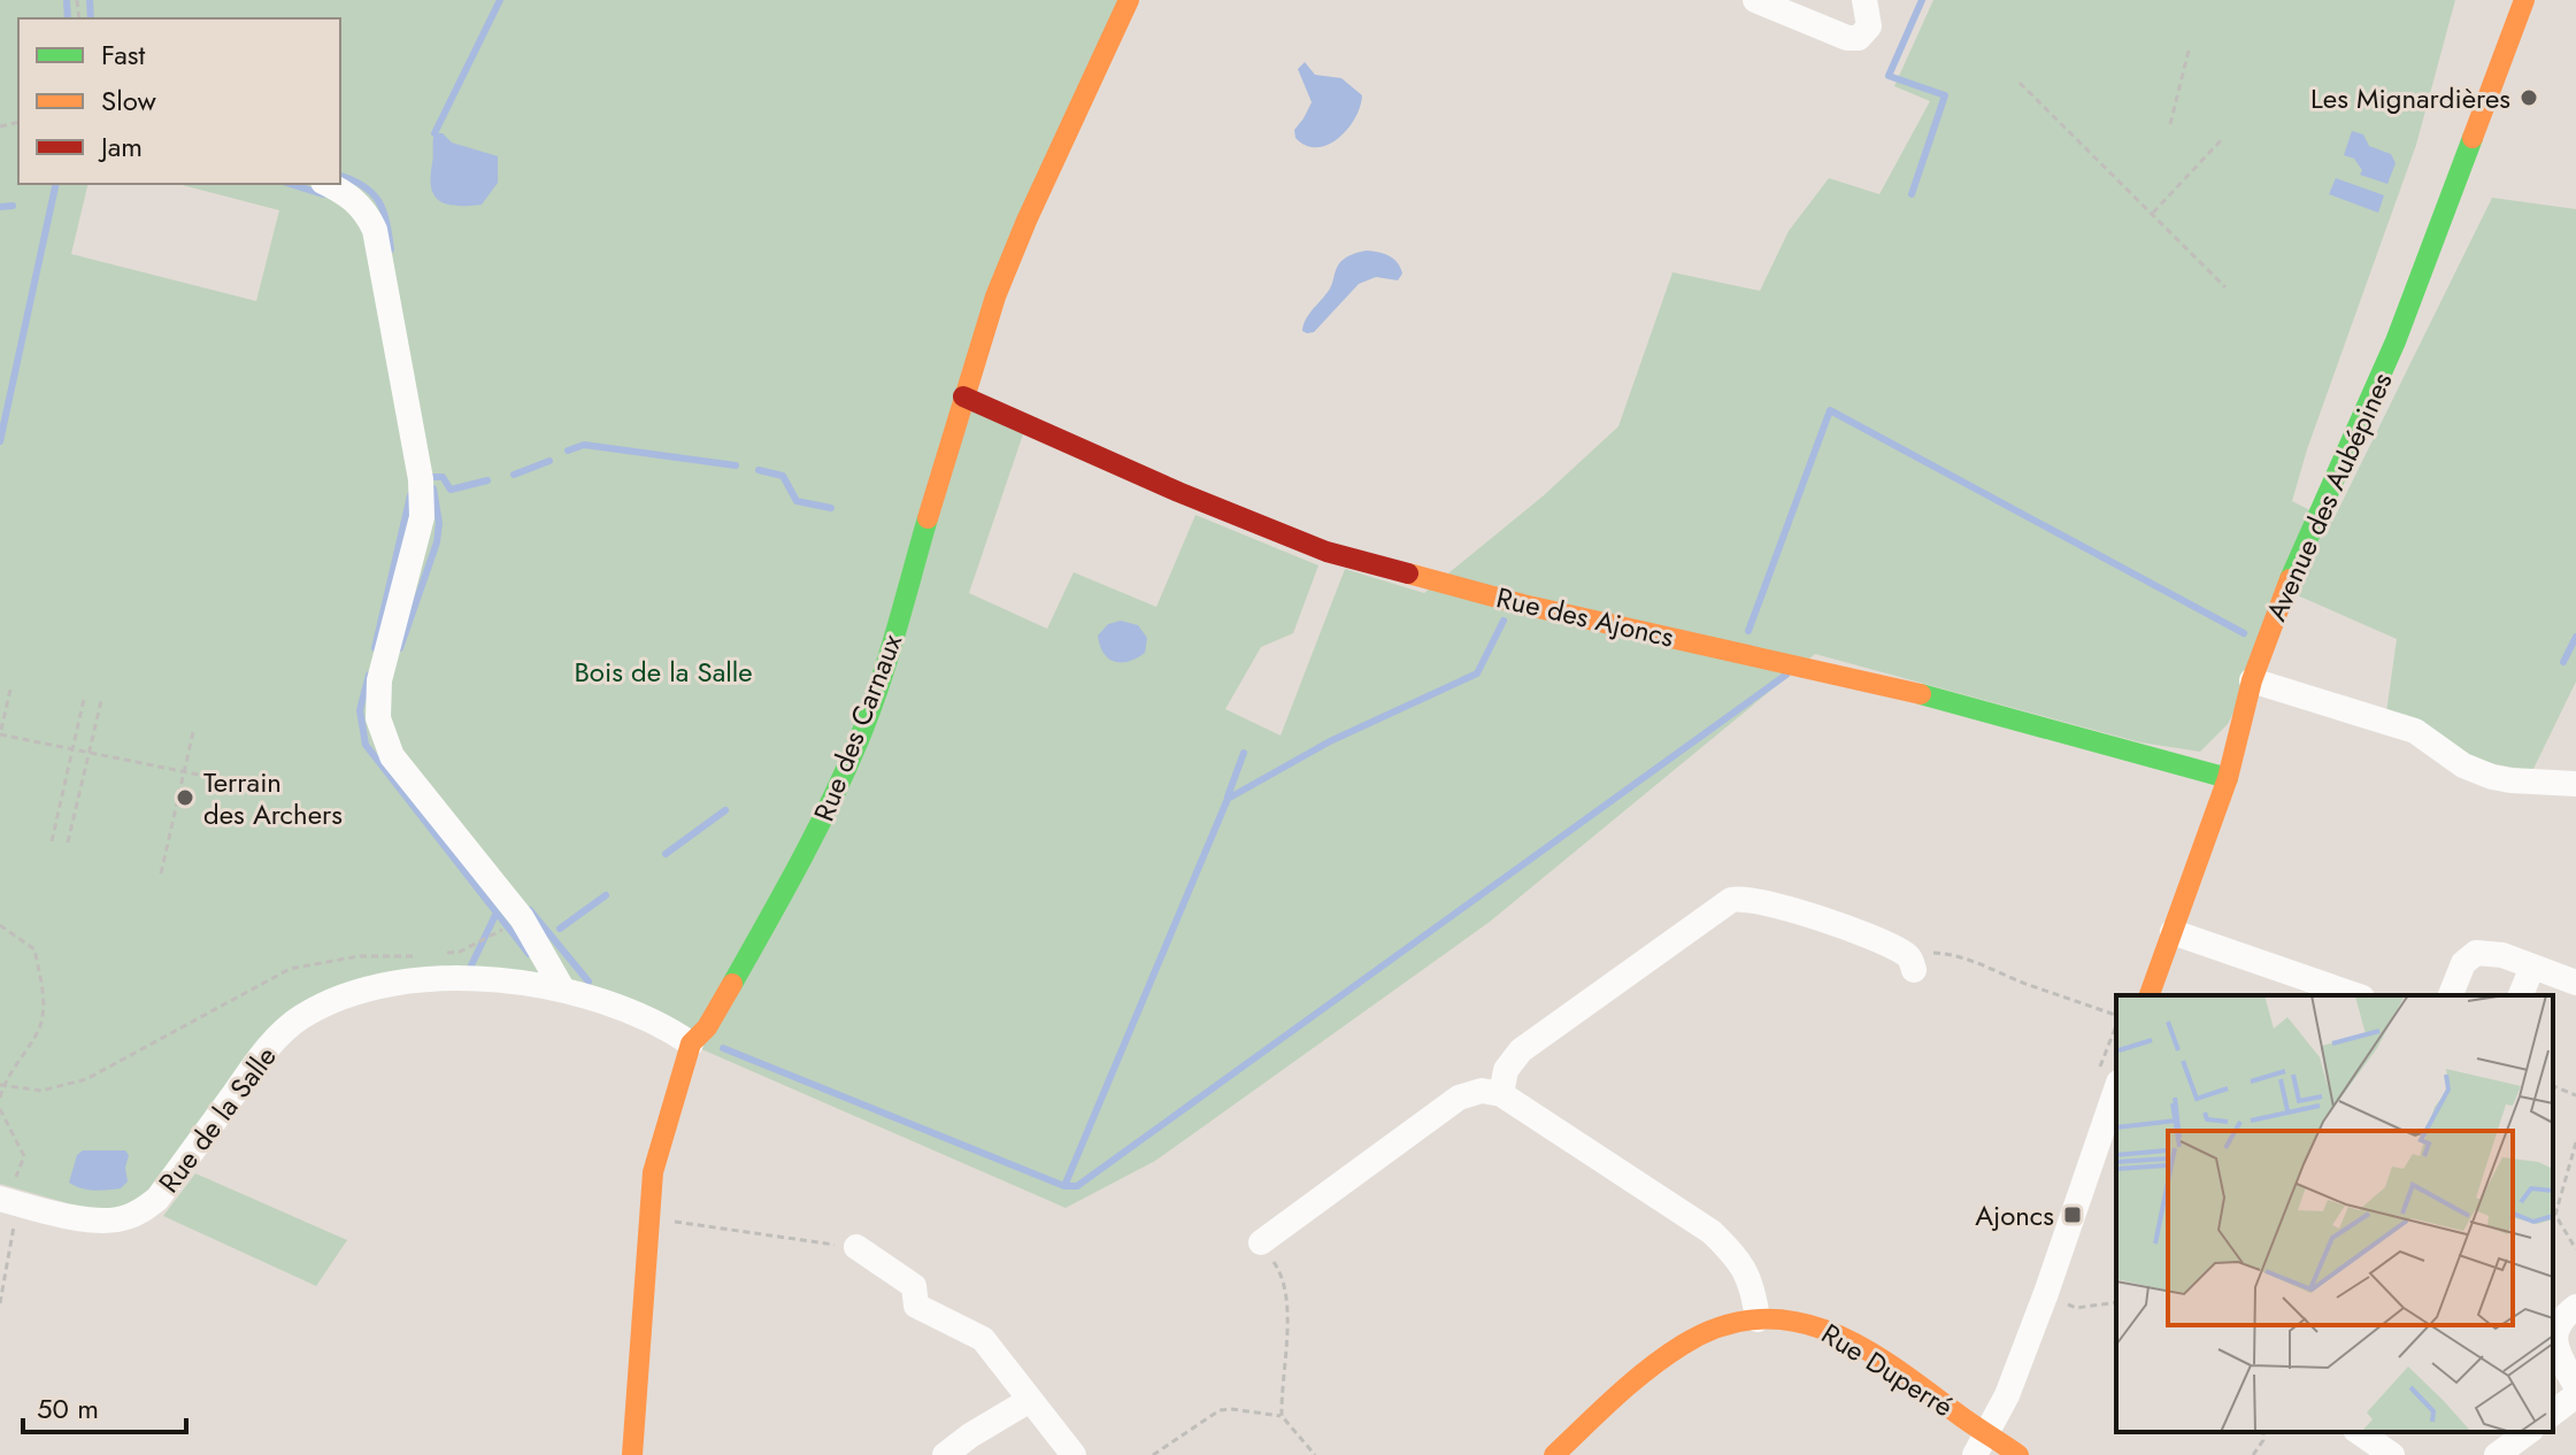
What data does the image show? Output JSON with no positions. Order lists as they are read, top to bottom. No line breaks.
{"streets":{"street":["Avenue des Aubépines","Rue des Ajoncs","Rue des Carnaux","Rue de la Salle","Rue Duperré"]},"crossings":[["Avenue des Aubépines","Rue des Ajoncs"],["Rue des Ajoncs","Rue des Carnaux"],["Rue des Carnaux","Rue de la Salle"]],"parks":["Bois de la Salle"],"places":{"other":["Les Mignardières","Terrain des Archers"],"transit":["Ajoncs"]},"legend":["Fast","Slow","Jam"],"scale_bar":"50 m"}
